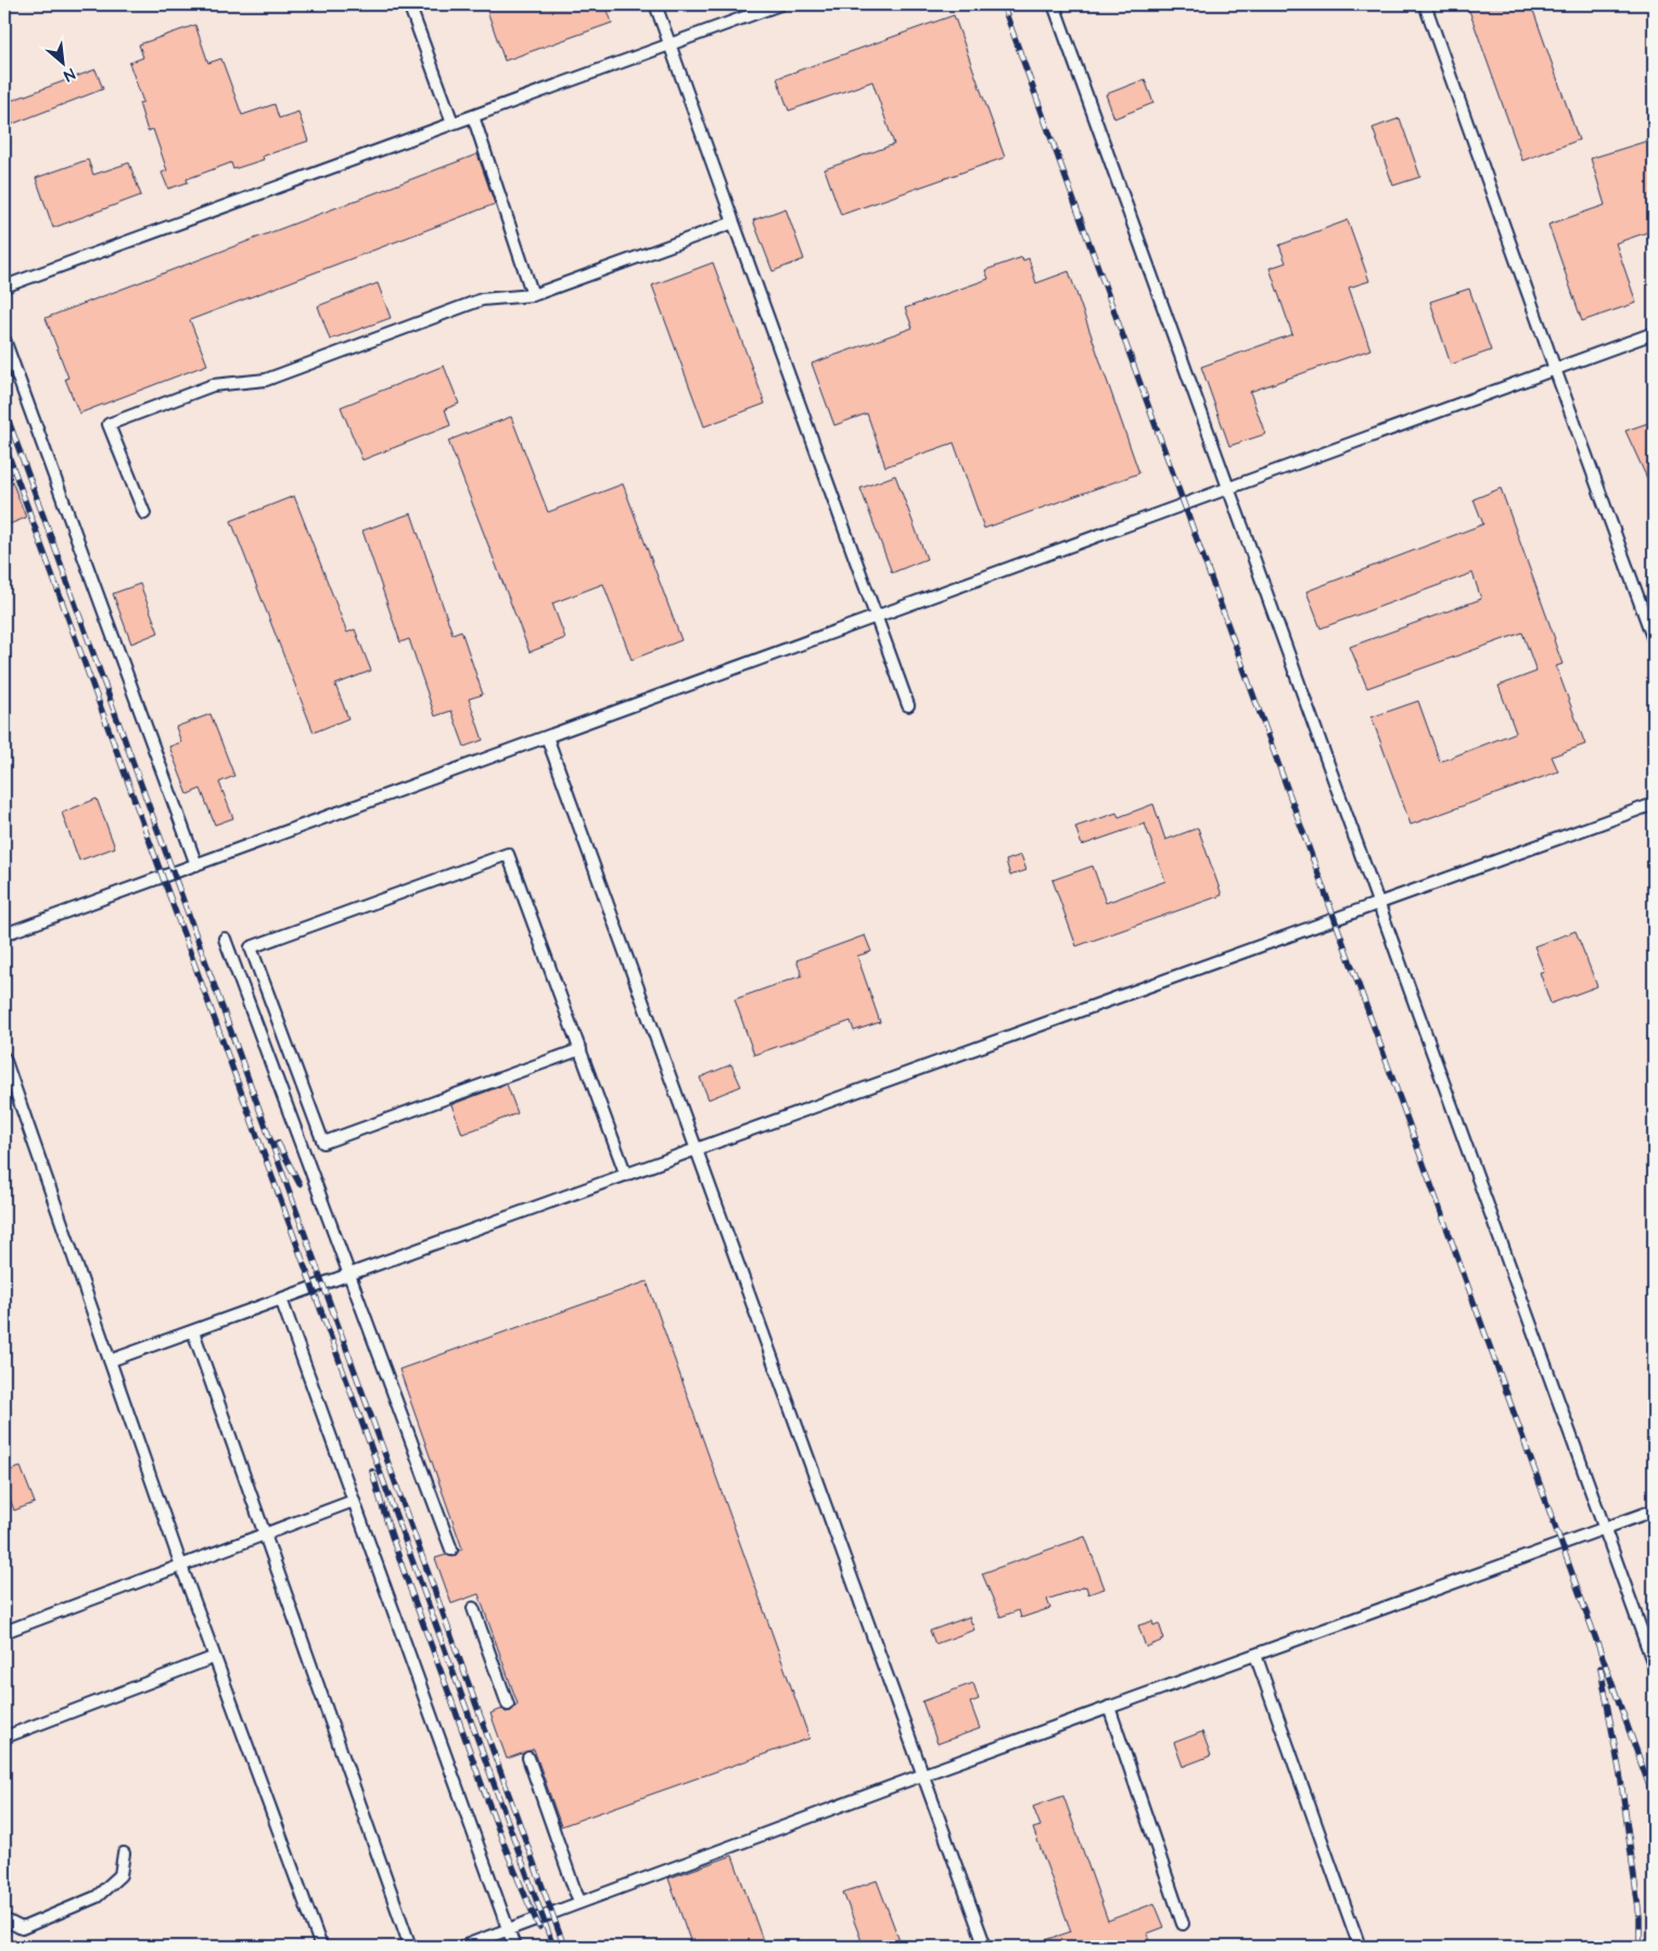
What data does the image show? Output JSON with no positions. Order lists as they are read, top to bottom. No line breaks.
{"north":"bottom right"}
